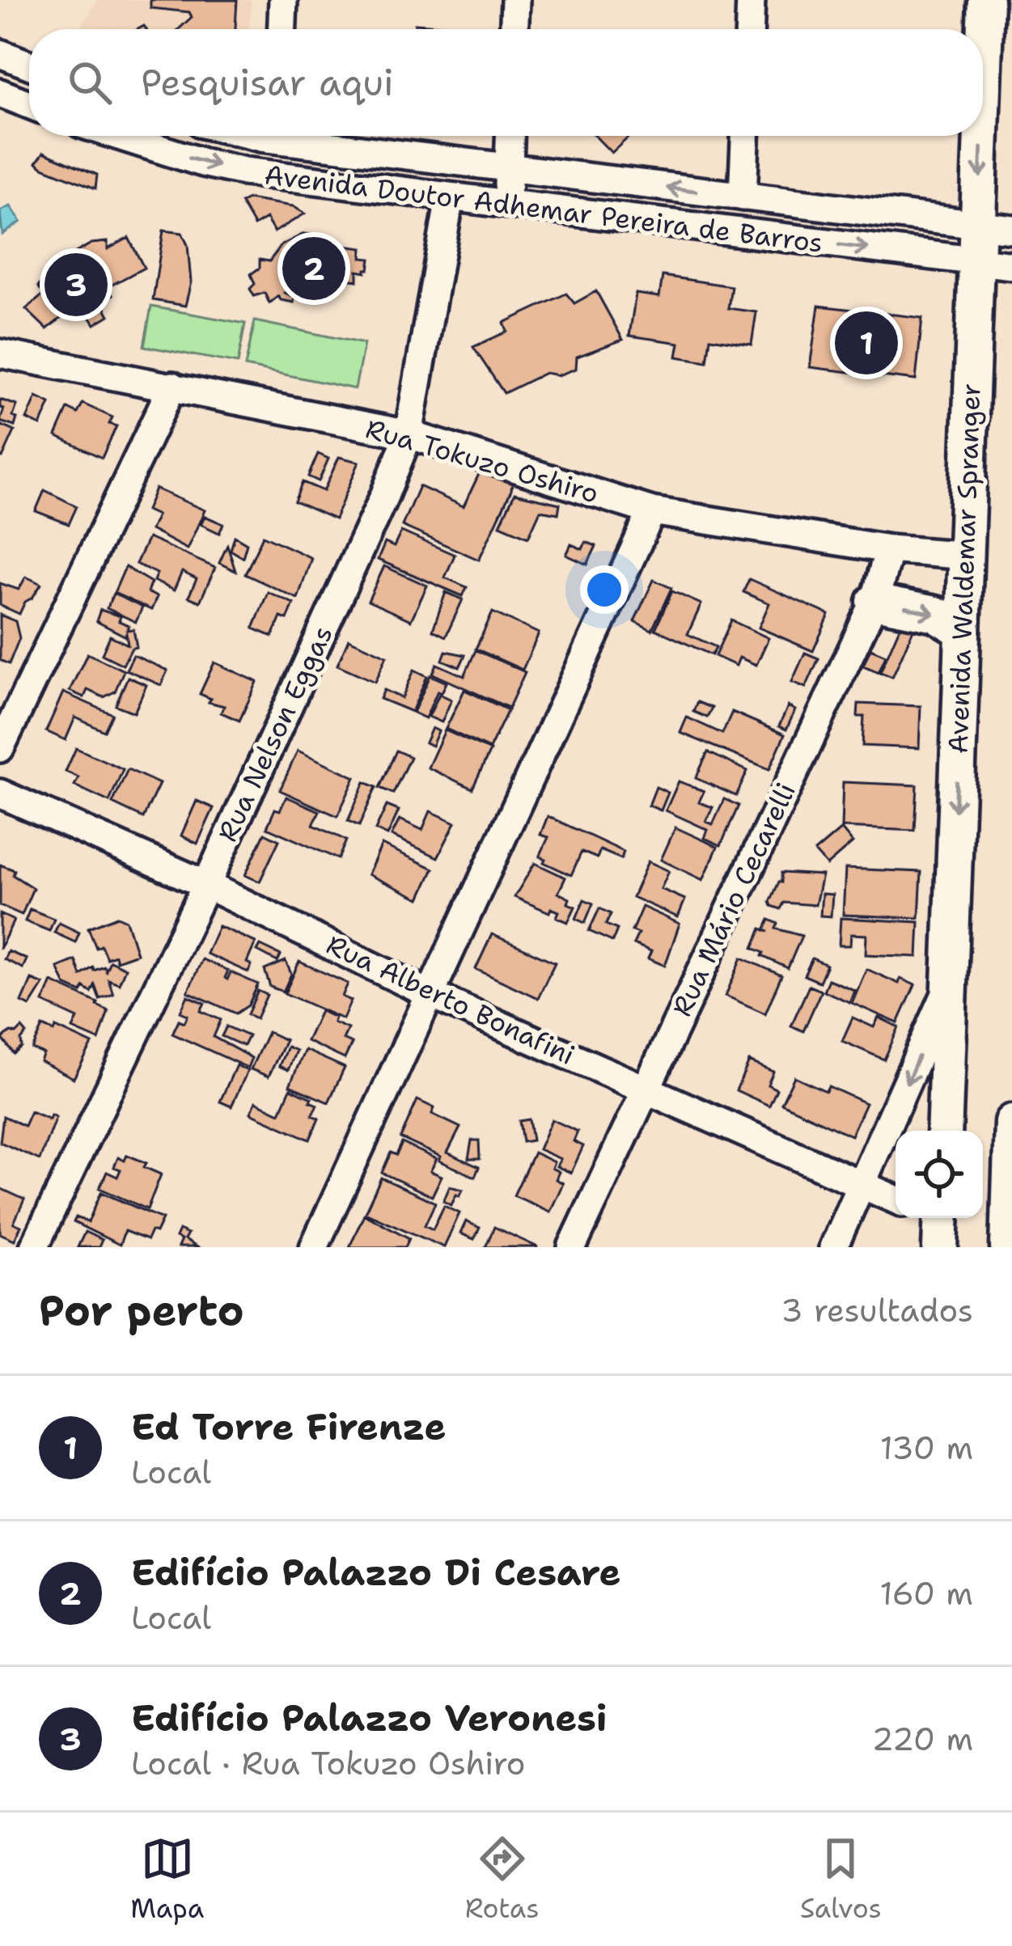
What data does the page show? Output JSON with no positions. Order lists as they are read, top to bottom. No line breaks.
{"streets":{"main road":["Avenida Waldemar Spranger"],"street":["Avenida Doutor Adhemar Pereira de Barros","Rua Tokuzo Oshiro","Rua Nelson Eggas","Rua Mário Cecarelli","Rua Alberto Bonafini"]},"crossings":[["Avenida Doutor Adhemar Pereira de Barros","Avenida Waldemar Spranger"],["Avenida Doutor Adhemar Pereira de Barros","Rua Nelson Eggas"],["Rua Tokuzo Oshiro","Avenida Waldemar Spranger"],["Rua Tokuzo Oshiro","Rua Nelson Eggas"],["Rua Tokuzo Oshiro","Rua Mário Cecarelli"],["Rua Nelson Eggas","Rua Alberto Bonafini"],["Rua Mário Cecarelli","Rua Alberto Bonafini"]],"one_way":["Avenida Waldemar Spranger"],"page":{"search":"Pesquisar aqui","pins":["2","3","1"],"heading":["Por perto","3 resultados"],"list":[{"mark":"1","name":"Ed Torre Firenze","note":"Local","value":"130 m"},{"mark":"2","name":"Edifício Palazzo Di Cesare","note":"Local","value":"160 m"},{"mark":"3","name":"Edifício Palazzo Veronesi","note":"Local · Rua Tokuzo Oshiro","value":"220 m"}],"nav":["Mapa","Rotas","Salvos"]}}
